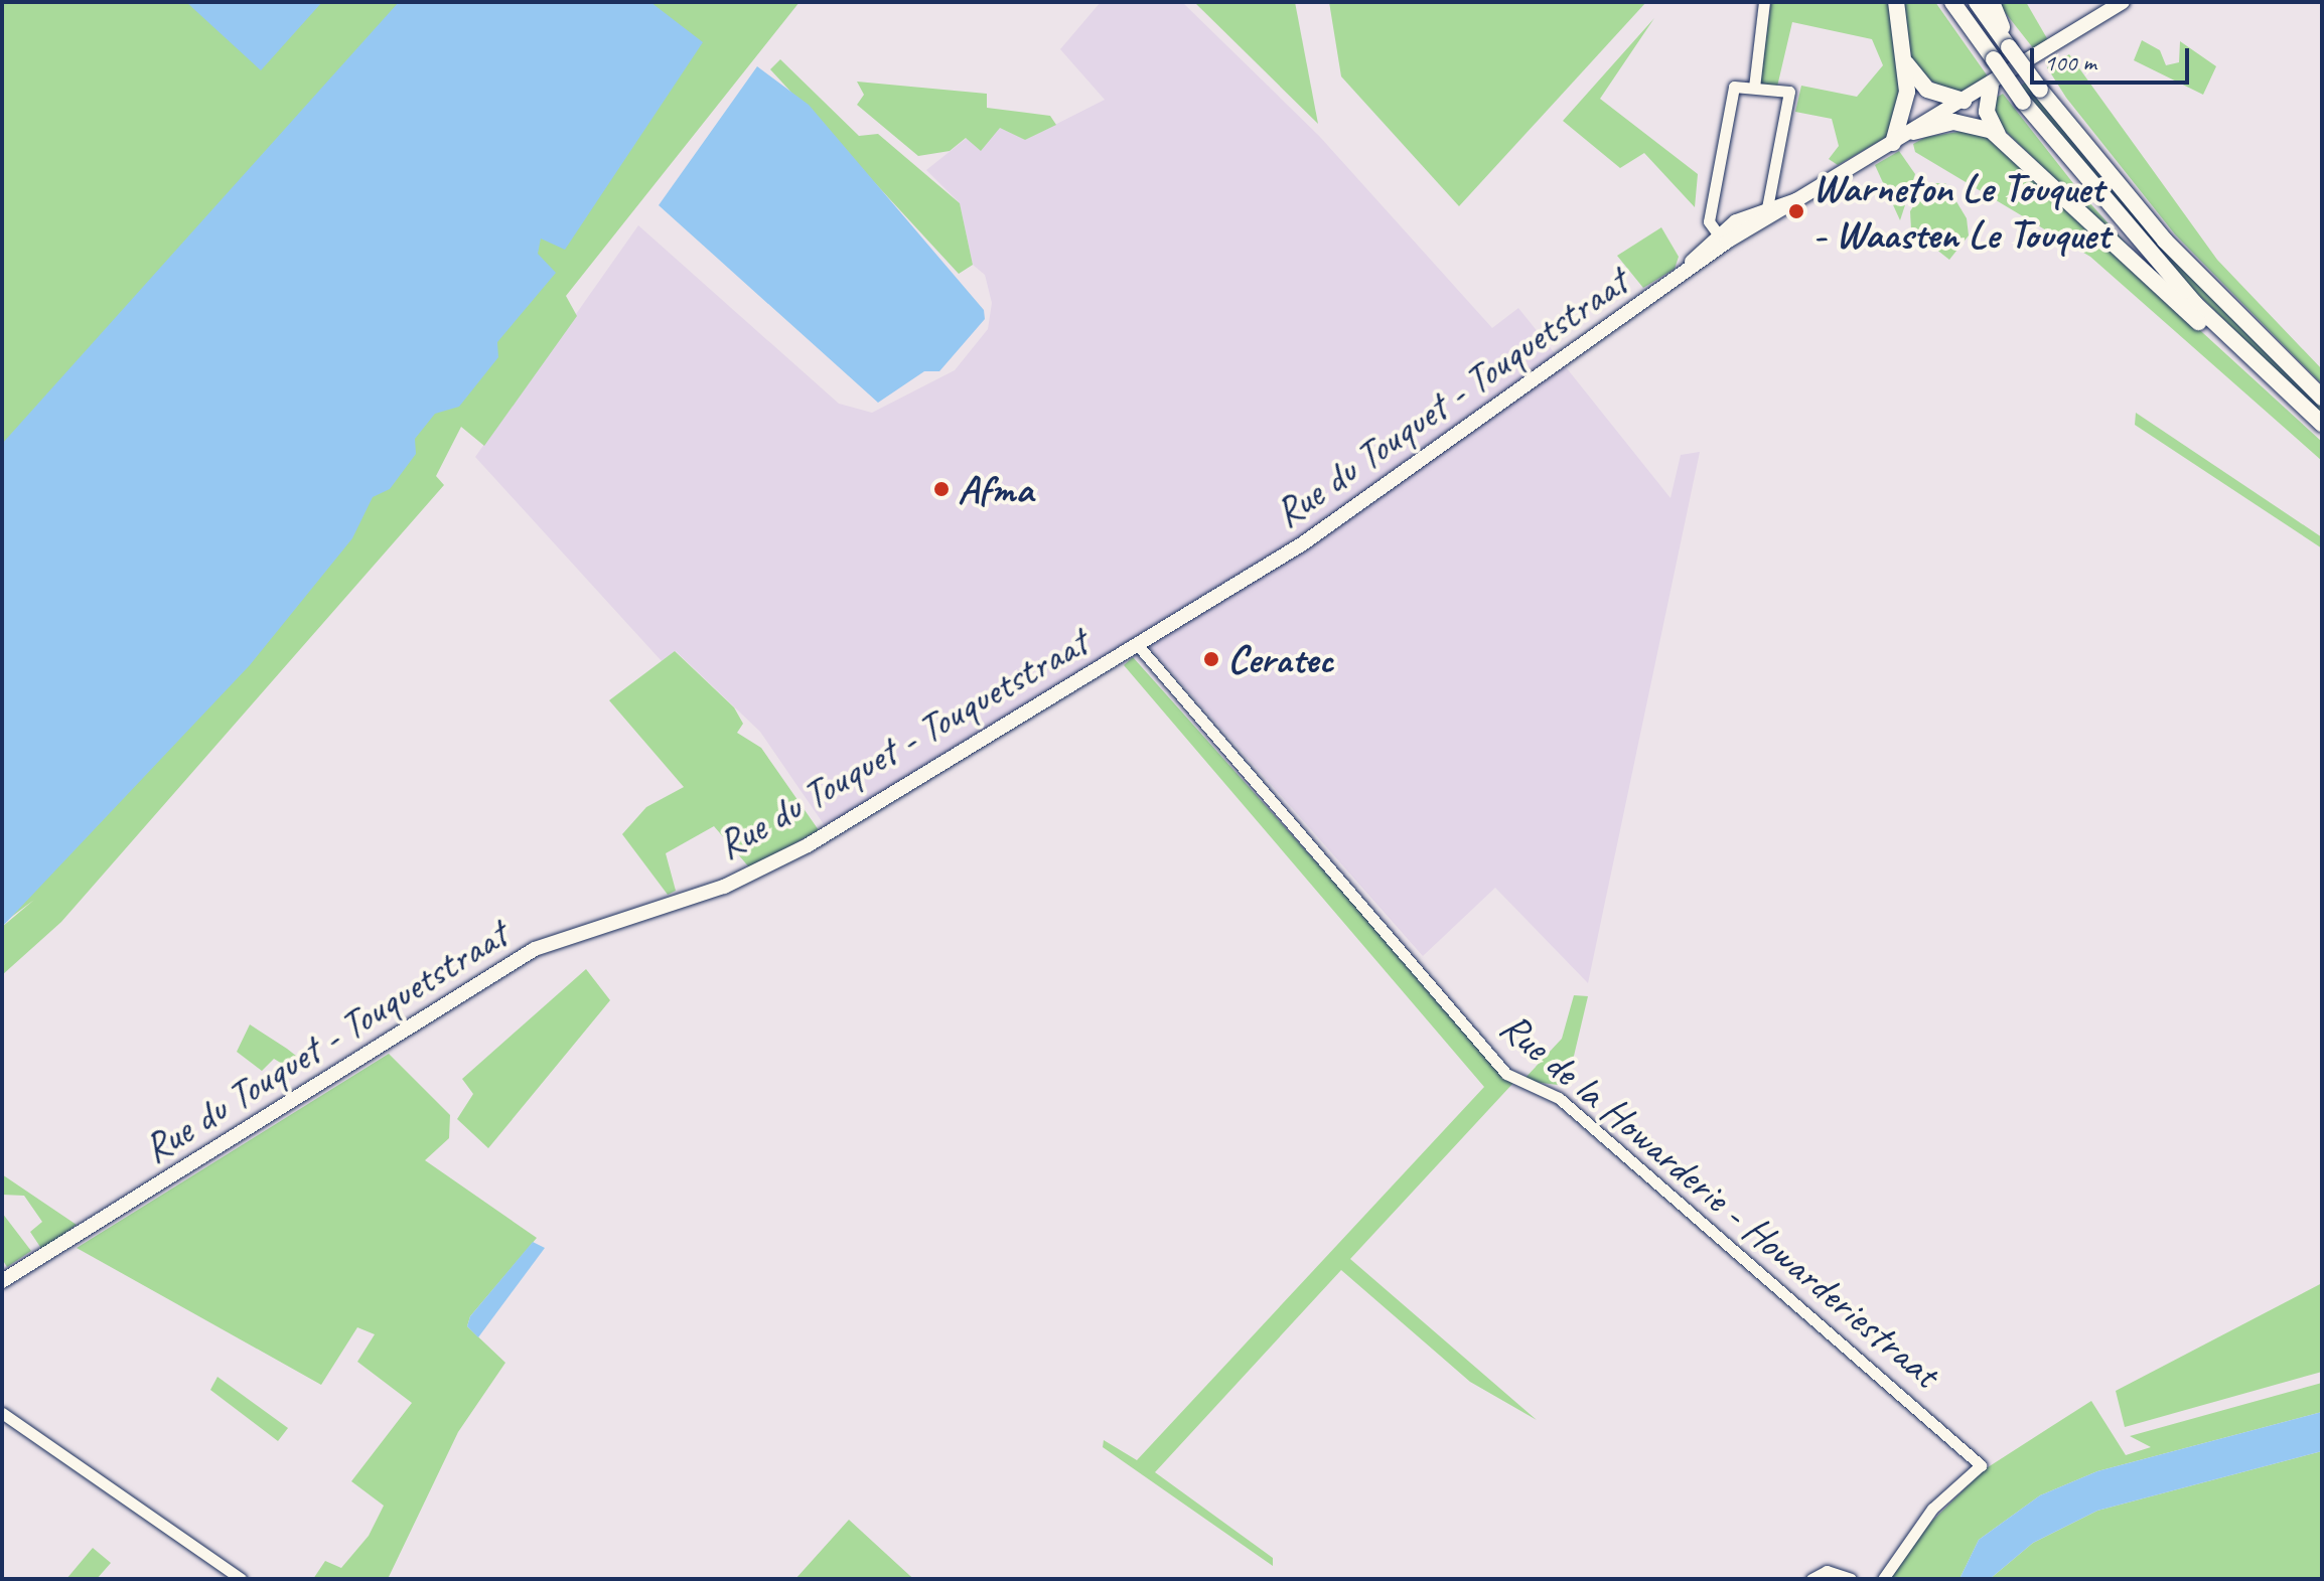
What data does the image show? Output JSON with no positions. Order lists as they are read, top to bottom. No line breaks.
{"streets":{"main road":["Rue du Touquet - Touquetstraat"],"street":["Rue de la Howarderie - Howarderiestraat"]},"crossings":[["Rue du Touquet - Touquetstraat","Rue de la Howarderie - Howarderiestraat"]],"places":["Warneton Le Touquet - Waasten Le Touquet","Afma","Ceratec"],"scale_bar":"100 m"}
